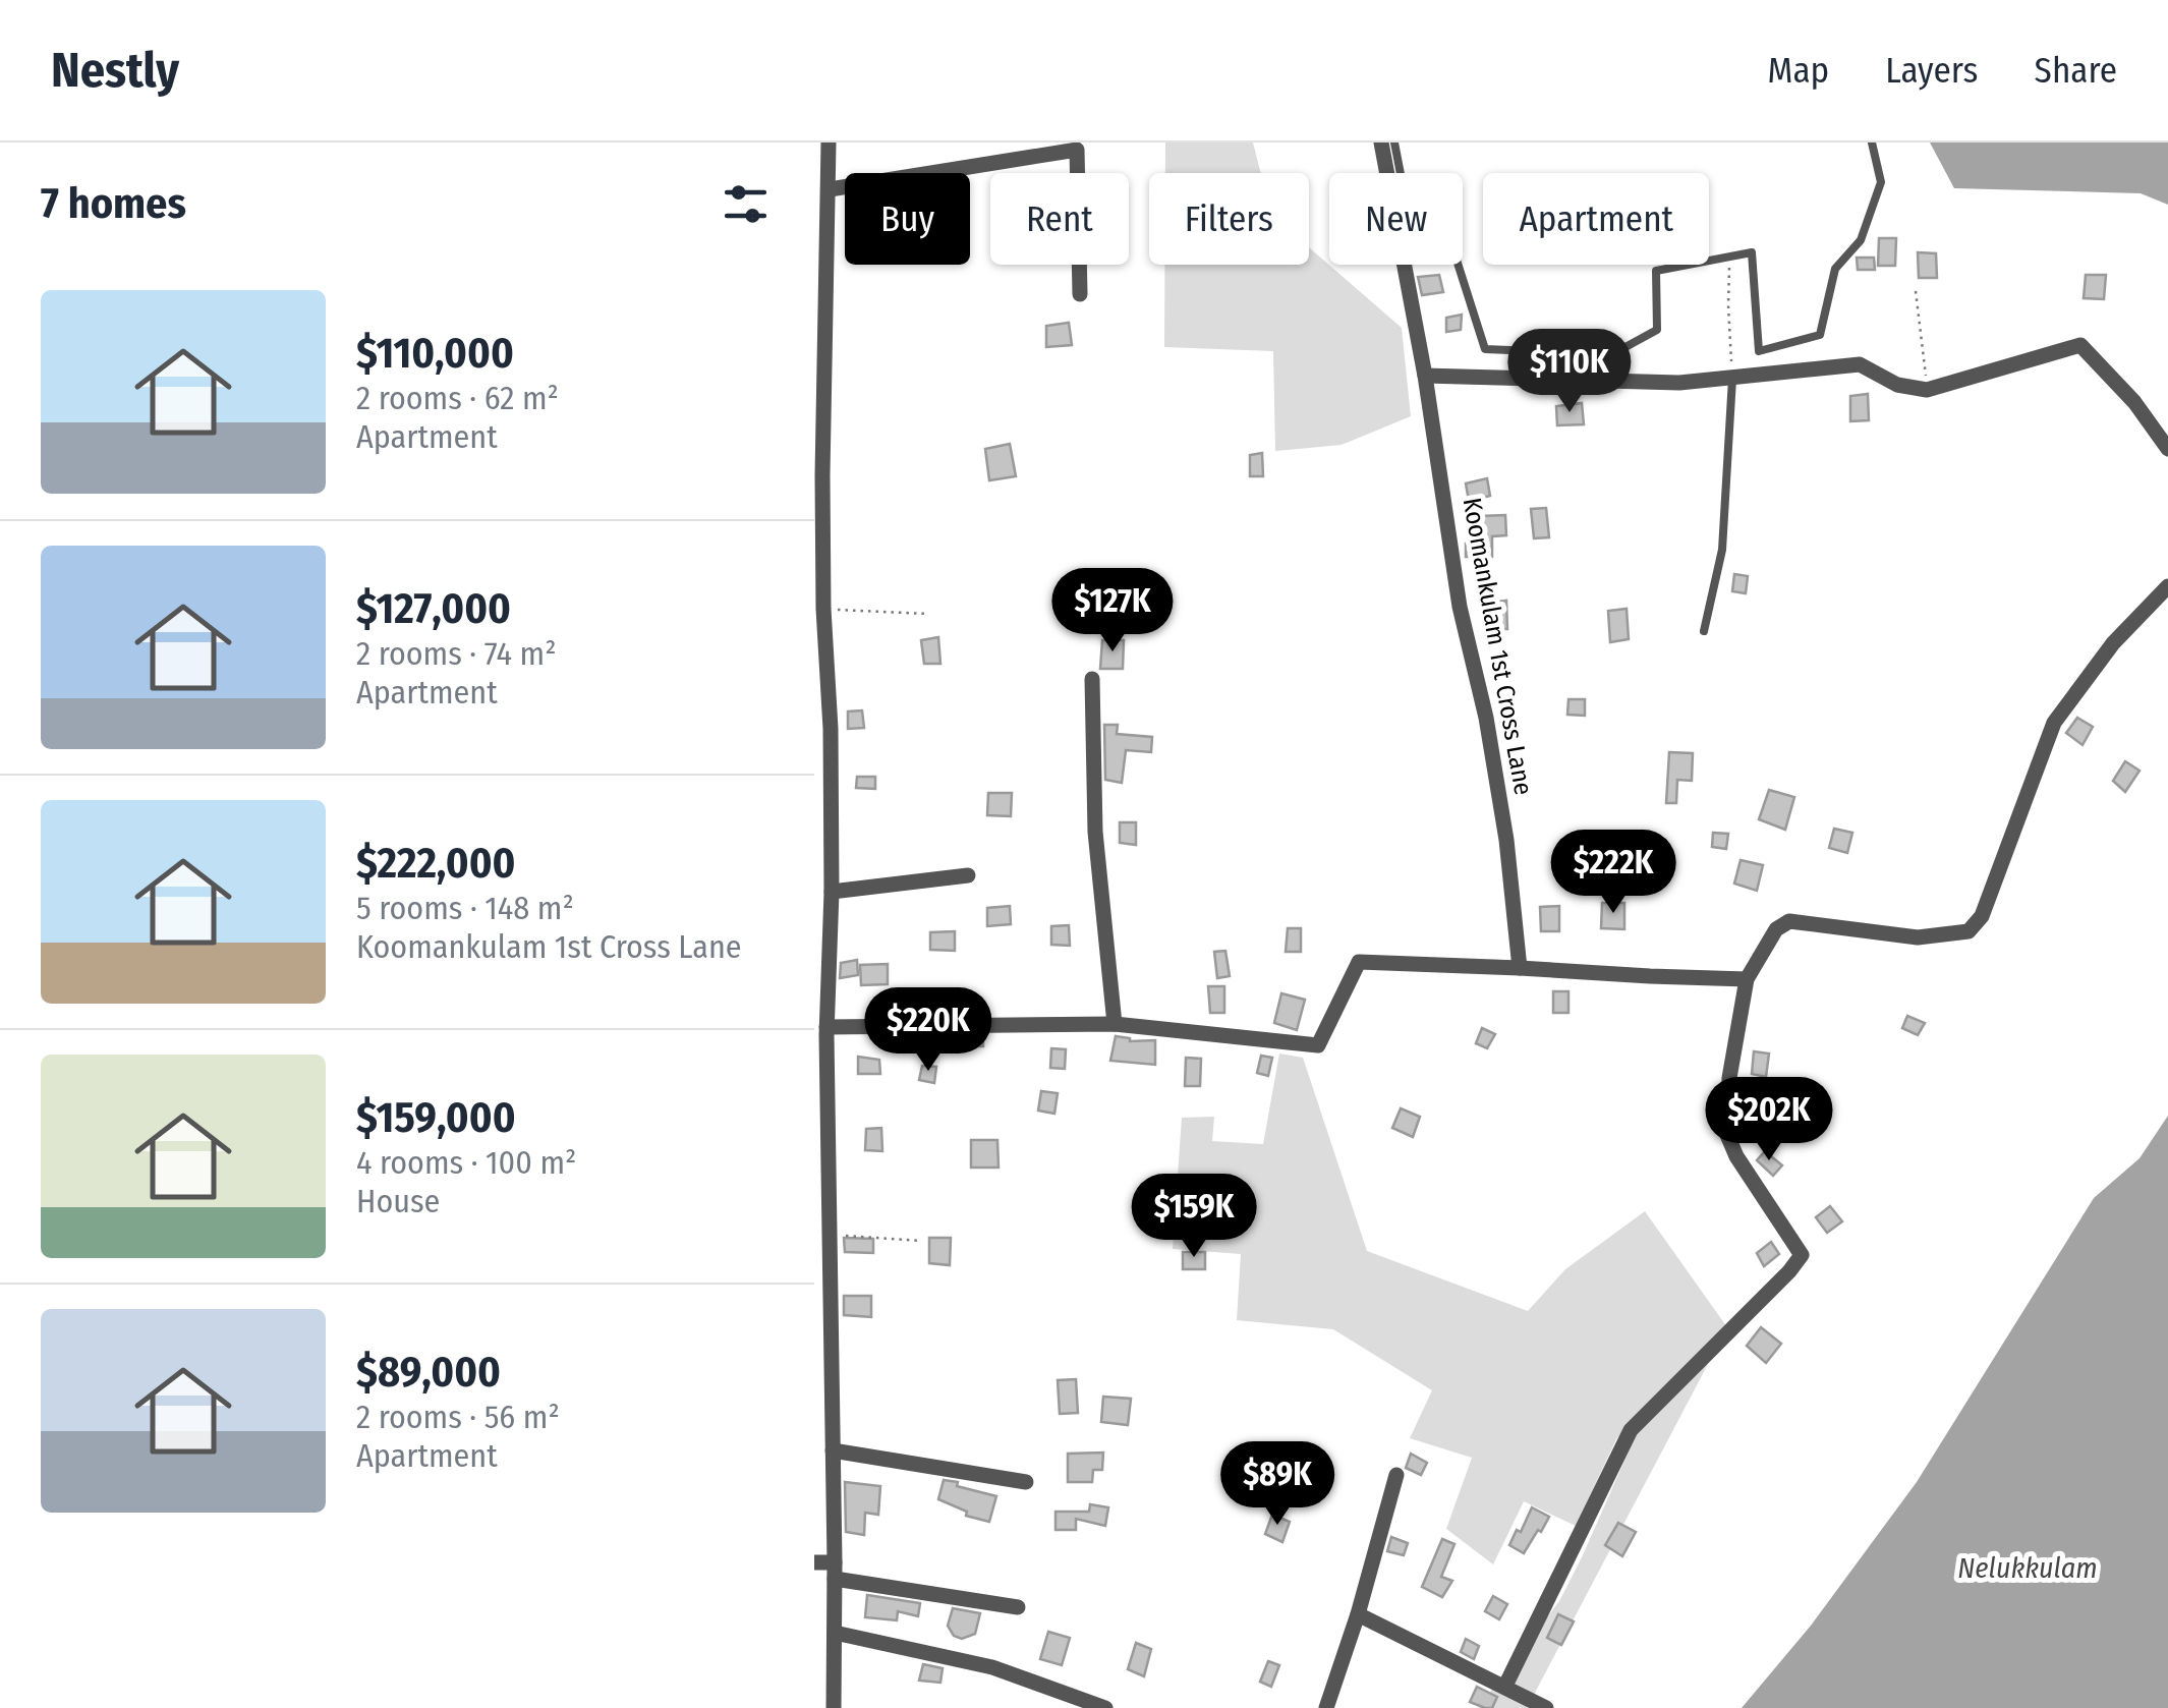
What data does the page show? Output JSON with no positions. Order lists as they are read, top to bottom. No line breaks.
{"streets":{"street":["Koomankulam 1st Cross Lane"]},"water":["Nelukkulam"],"page":{"header":"Nestly","nav":["Map","Layers","Share"],"heading":"7 homes","chip":["Buy","Rent","Filters","New","Apartment"],"list":[{"name":"$110,000","note":"2 rooms · 62 m² · Apartment"},{"name":"$127,000","note":"2 rooms · 74 m² · Apartment"},{"name":"$222,000","note":"5 rooms · 148 m² · Koomankulam 1st Cross Lane"},{"name":"$159,000","note":"4 rooms · 100 m² · House"},{"name":"$89,000","note":"2 rooms · 56 m² · Apartment"}],"price":["$110K","$127K","$222K","$220K","$202K","$159K","$89K"]}}
